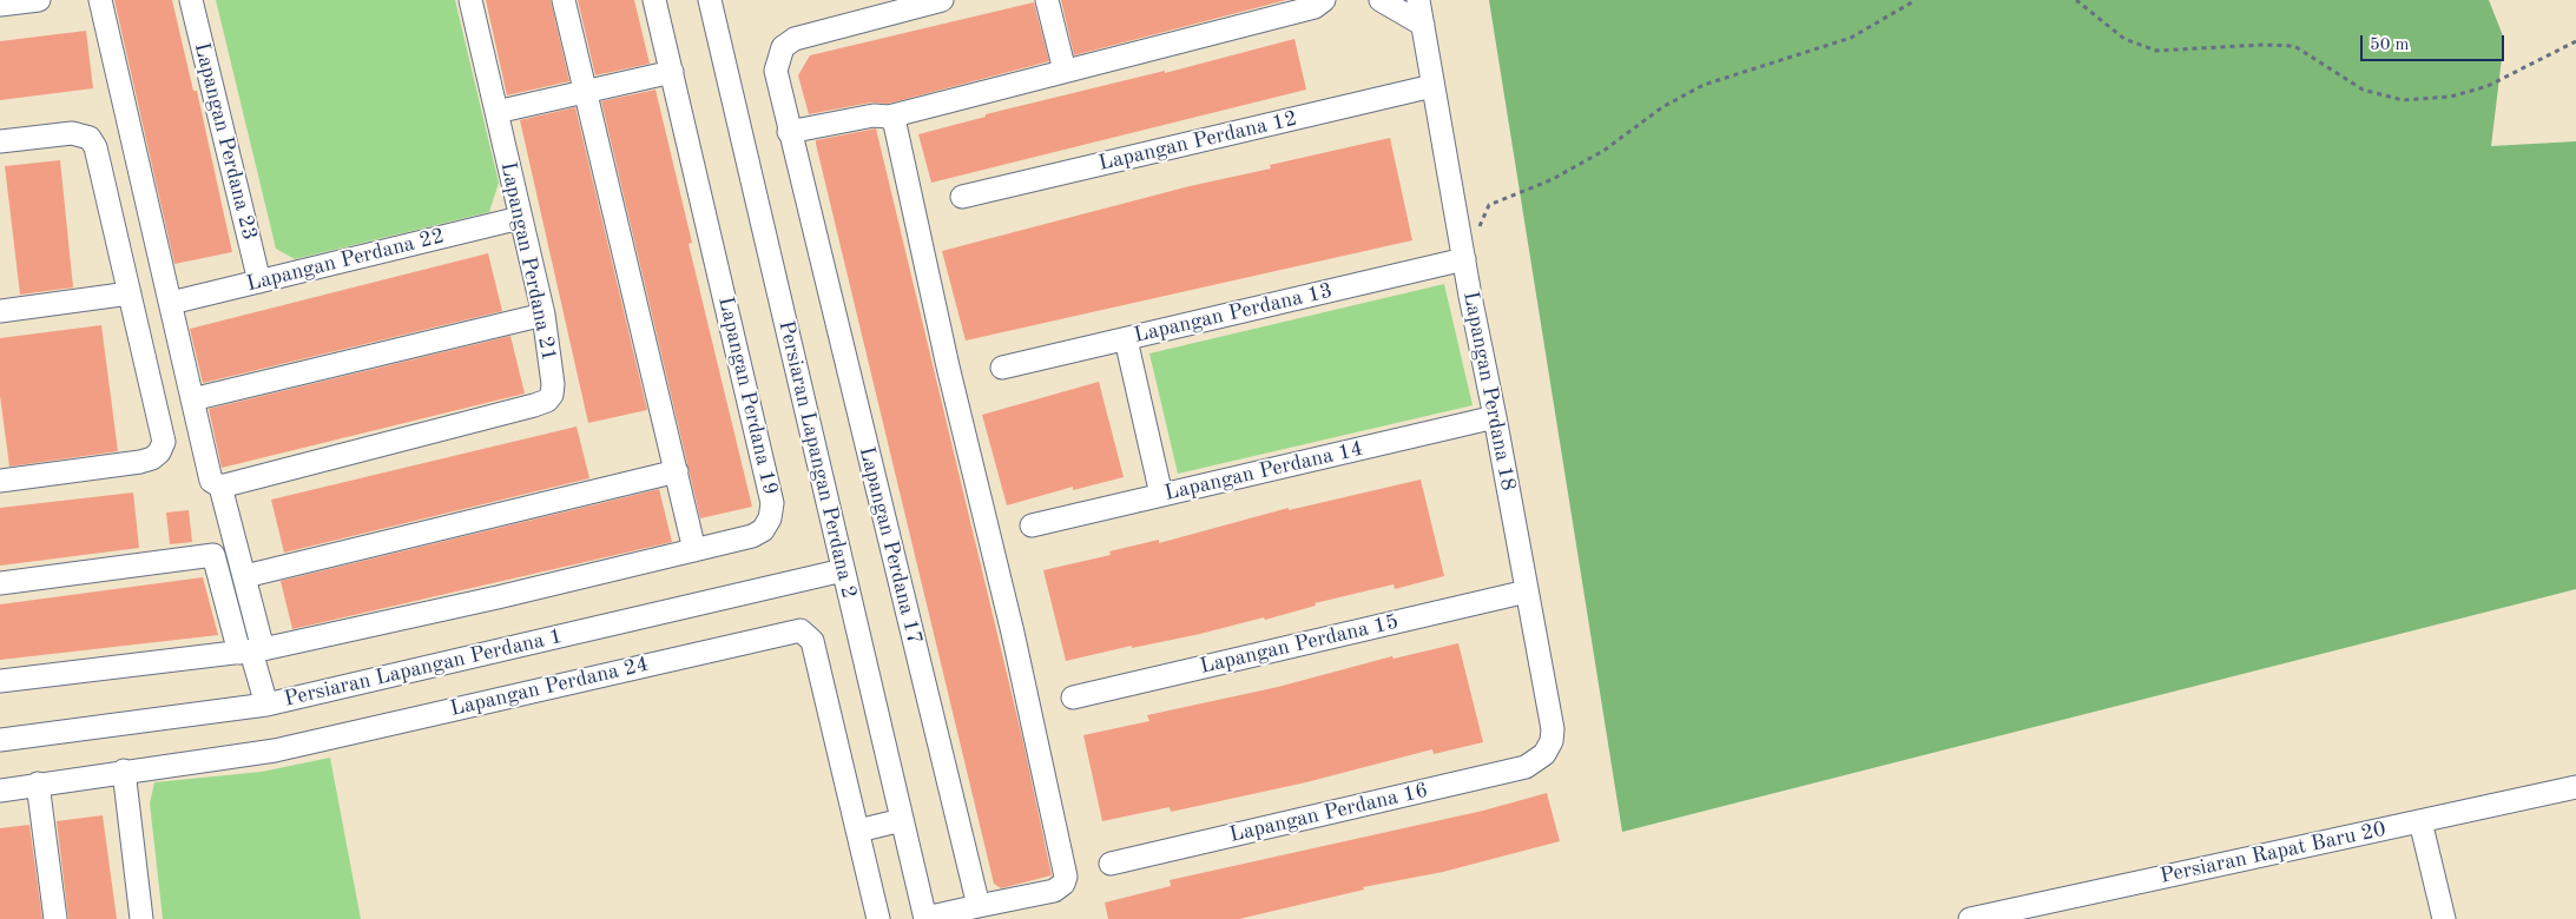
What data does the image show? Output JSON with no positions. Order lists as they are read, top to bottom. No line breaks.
{"streets":{"street":["Lapangan Perdana 23","Lapangan Perdana 12","Lapangan Perdana 22","Lapangan Perdana 21","Lapangan Perdana 13","Lapangan Perdana 18","Lapangan Perdana 19","Persiaran Lapangan Perdana 2","Lapangan Perdana 14","Lapangan Perdana 17","Lapangan Perdana 15","Persiaran Lapangan Perdana 1","Lapangan Perdana 24","Lapangan Perdana 16","Persiaran Rapat Baru 20"]},"crossings":[["Lapangan Perdana 23","Lapangan Perdana 22"],["Lapangan Perdana 12","Lapangan Perdana 18"],["Lapangan Perdana 22","Lapangan Perdana 21"],["Lapangan Perdana 13","Lapangan Perdana 18"],["Lapangan Perdana 18","Lapangan Perdana 14"],["Lapangan Perdana 18","Lapangan Perdana 15"],["Lapangan Perdana 18","Lapangan Perdana 16"],["Persiaran Lapangan Perdana 2","Persiaran Lapangan Perdana 1"]],"scale_bar":"50 m"}
